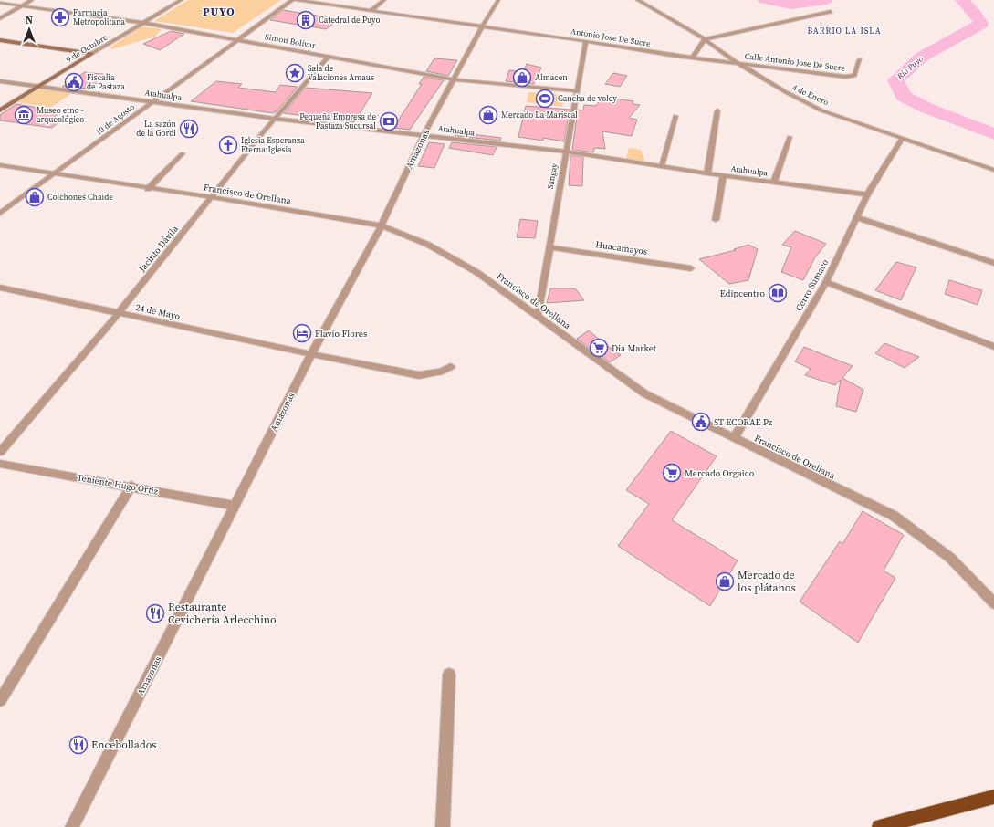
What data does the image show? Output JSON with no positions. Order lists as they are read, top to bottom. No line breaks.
{"streets":{"main road":["9 de Octubre"],"street":["Antonio Jose De Sucre","Simón Bolívar","Calle Antonio Jose De Sucre","Atahualpa","4 de Enero","10 de Agosto","Amazonas","Sangay","Francisco de Orellana","Huacamayos","Jacinto Dávila","Cerro Sumaco","24 de Mayo","Teniente Hugo Ortiz"]},"crossings":[["Antonio Jose De Sucre","Calle Antonio Jose De Sucre"],["Antonio Jose De Sucre","4 de Enero"],["Antonio Jose De Sucre","Amazonas"],["Antonio Jose De Sucre","Sangay"],["Simón Bolívar","9 de Octubre"],["Simón Bolívar","10 de Agosto"],["Simón Bolívar","Amazonas"],["Simón Bolívar","Sangay"],["Simón Bolívar","Jacinto Dávila"],["9 de Octubre","Atahualpa"],["Calle Antonio Jose De Sucre","4 de Enero"],["Atahualpa","10 de Agosto"],["Atahualpa","Amazonas"],["Atahualpa","Sangay"],["Atahualpa","Jacinto Dávila"],["Atahualpa","Cerro Sumaco"],["4 de Enero","Cerro Sumaco"],["10 de Agosto","Francisco de Orellana"],["Amazonas","Francisco de Orellana"],["Amazonas","24 de Mayo"],["Amazonas","Teniente Hugo Ortiz"],["Sangay","Francisco de Orellana"],["Sangay","Huacamayos"],["Francisco de Orellana","Jacinto Dávila"],["Francisco de Orellana","Cerro Sumaco"],["Jacinto Dávila","24 de Mayo"]],"districts":["PUYO","BARRIO LA ISLA"],"water":["Rio Puyo"],"places":{"pharmacy":["Farmacia Metropolitana"],"building":["Catedral de Puyo"],"place":["Sala de Valaciones Amaus"],"shop":["Almacen","Mercado La Mariscal","Colchones Chaide","Mercado de los plátanos"],"public building":["Fiscalia de Pastaza","ST ECORAE Pz"],"sports":["Cancha de voley"],"museum":["Museo etno - arqueológico"],"bank":["Pequeña Empresa de Pastaza Sucursal"],"restaurant":["La sazón de la Gordi","Restaurante Cevichería Arlecchino","Encebollados"],"church":["Iglesia Esperanza Eterna;Iglesia"],"library":["Edipcentro"],"hotel":["Flavio Flores"],"supermarket":["Dia Market","Mercado Orgaico"]},"north":"top"}
